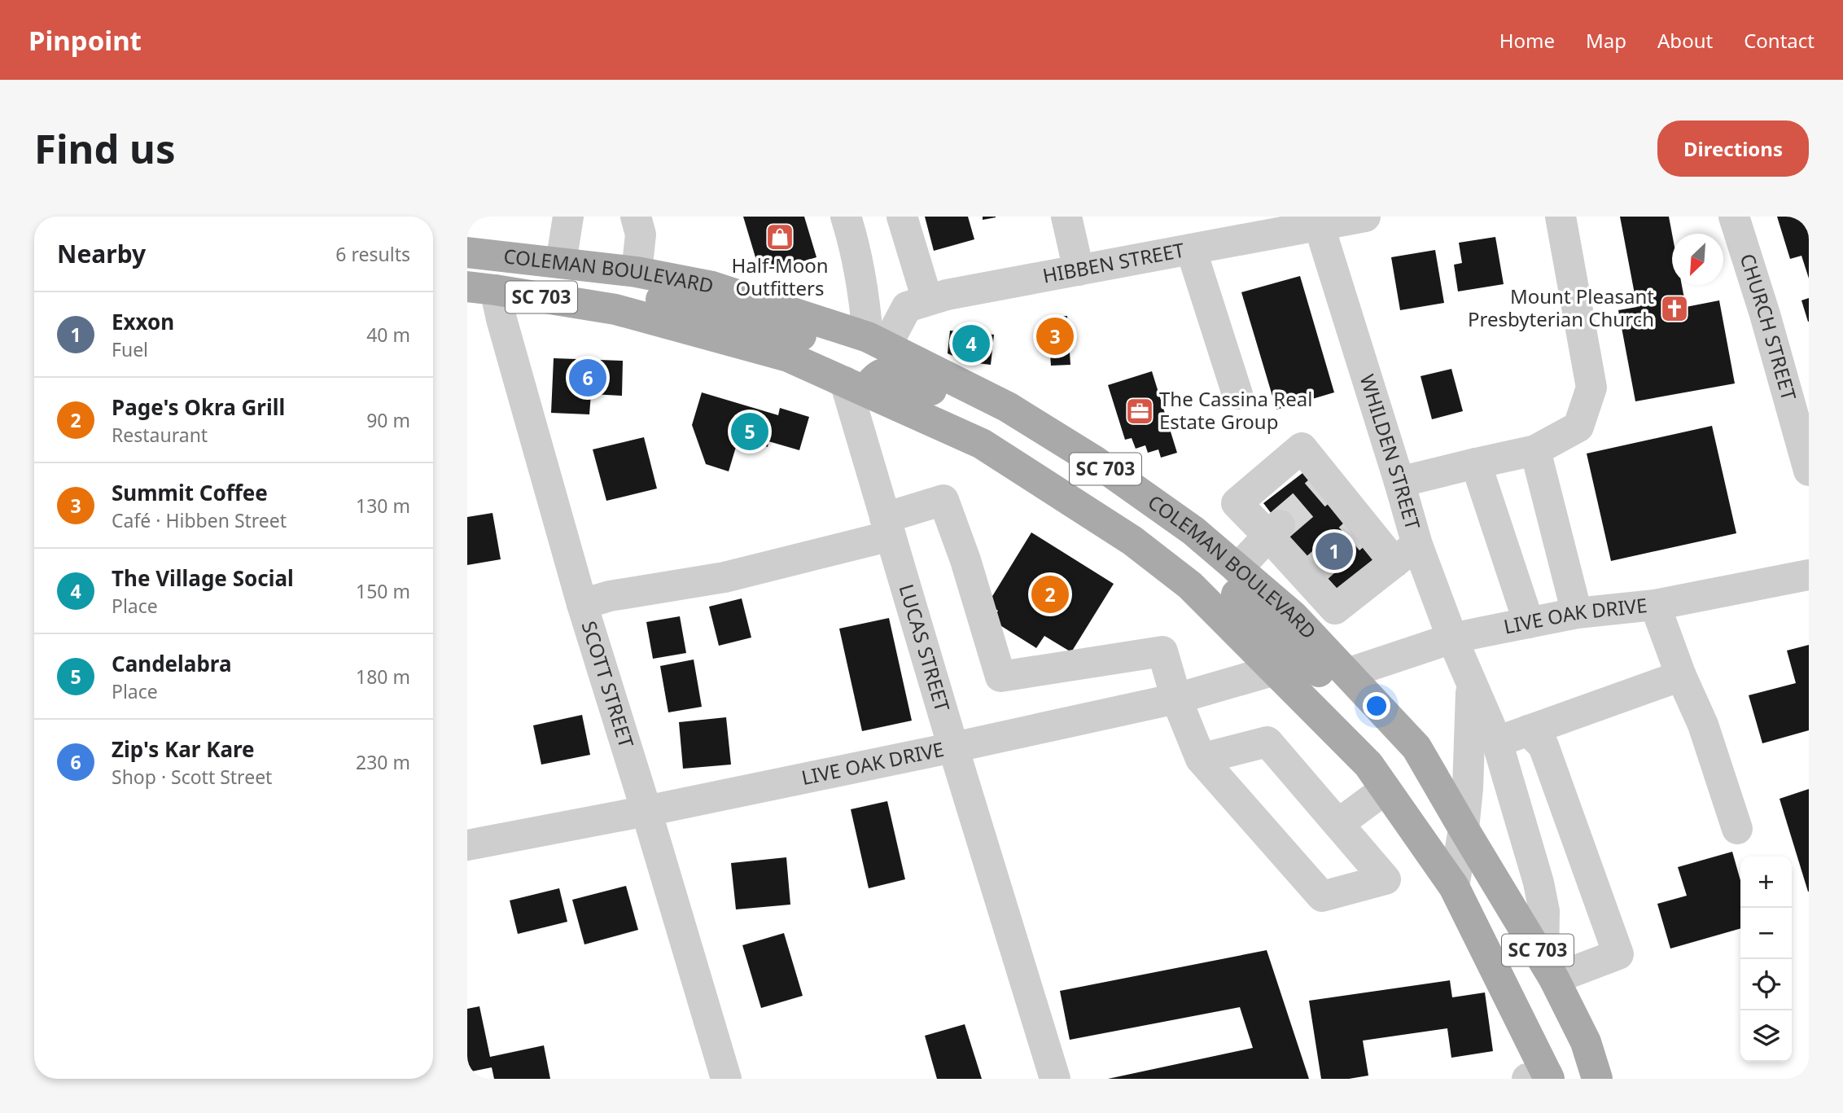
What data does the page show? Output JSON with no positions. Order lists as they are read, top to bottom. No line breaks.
{"streets":{"main road":["COLEMAN BOULEVARD","SC 703"],"street":["HIBBEN STREET","CHURCH STREET","WHILDEN STREET","LIVE OAK DRIVE","LUCAS STREET","SCOTT STREET"]},"crossings":[["HIBBEN STREET","COLEMAN BOULEVARD"],["HIBBEN STREET","WHILDEN STREET"],["COLEMAN BOULEVARD","WHILDEN STREET"],["COLEMAN BOULEVARD","LIVE OAK DRIVE"],["COLEMAN BOULEVARD","LUCAS STREET"],["COLEMAN BOULEVARD","SCOTT STREET"],["WHILDEN STREET","LIVE OAK DRIVE"],["LIVE OAK DRIVE","LUCAS STREET"],["LIVE OAK DRIVE","SCOTT STREET"]],"places":{"shop":["Half-Moon Outfitters"],"church":["Mount Pleasant Presbyterian Church"],"office":["The Cassina Real Estate Group"]},"north":"bottom left","page":{"header":"Pinpoint","nav":["Home","Map","About","Contact"],"buttons":"Directions","title":"Find us","heading":["Nearby","6 results"],"list":[{"mark":"1","name":"Exxon","note":"Fuel","value":"40 m"},{"mark":"2","name":"Page's Okra Grill","note":"Restaurant","value":"90 m"},{"mark":"3","name":"Summit Coffee","note":"Café · Hibben Street","value":"130 m"},{"mark":"4","name":"The Village Social","note":"Place","value":"150 m"},{"mark":"5","name":"Candelabra","note":"Place","value":"180 m"},{"mark":"6","name":"Zip's Kar Kare","note":"Shop · Scott Street","value":"230 m"}],"pins":["3","4","6","5","1","2"],"map_buttons":["+","−"]}}
